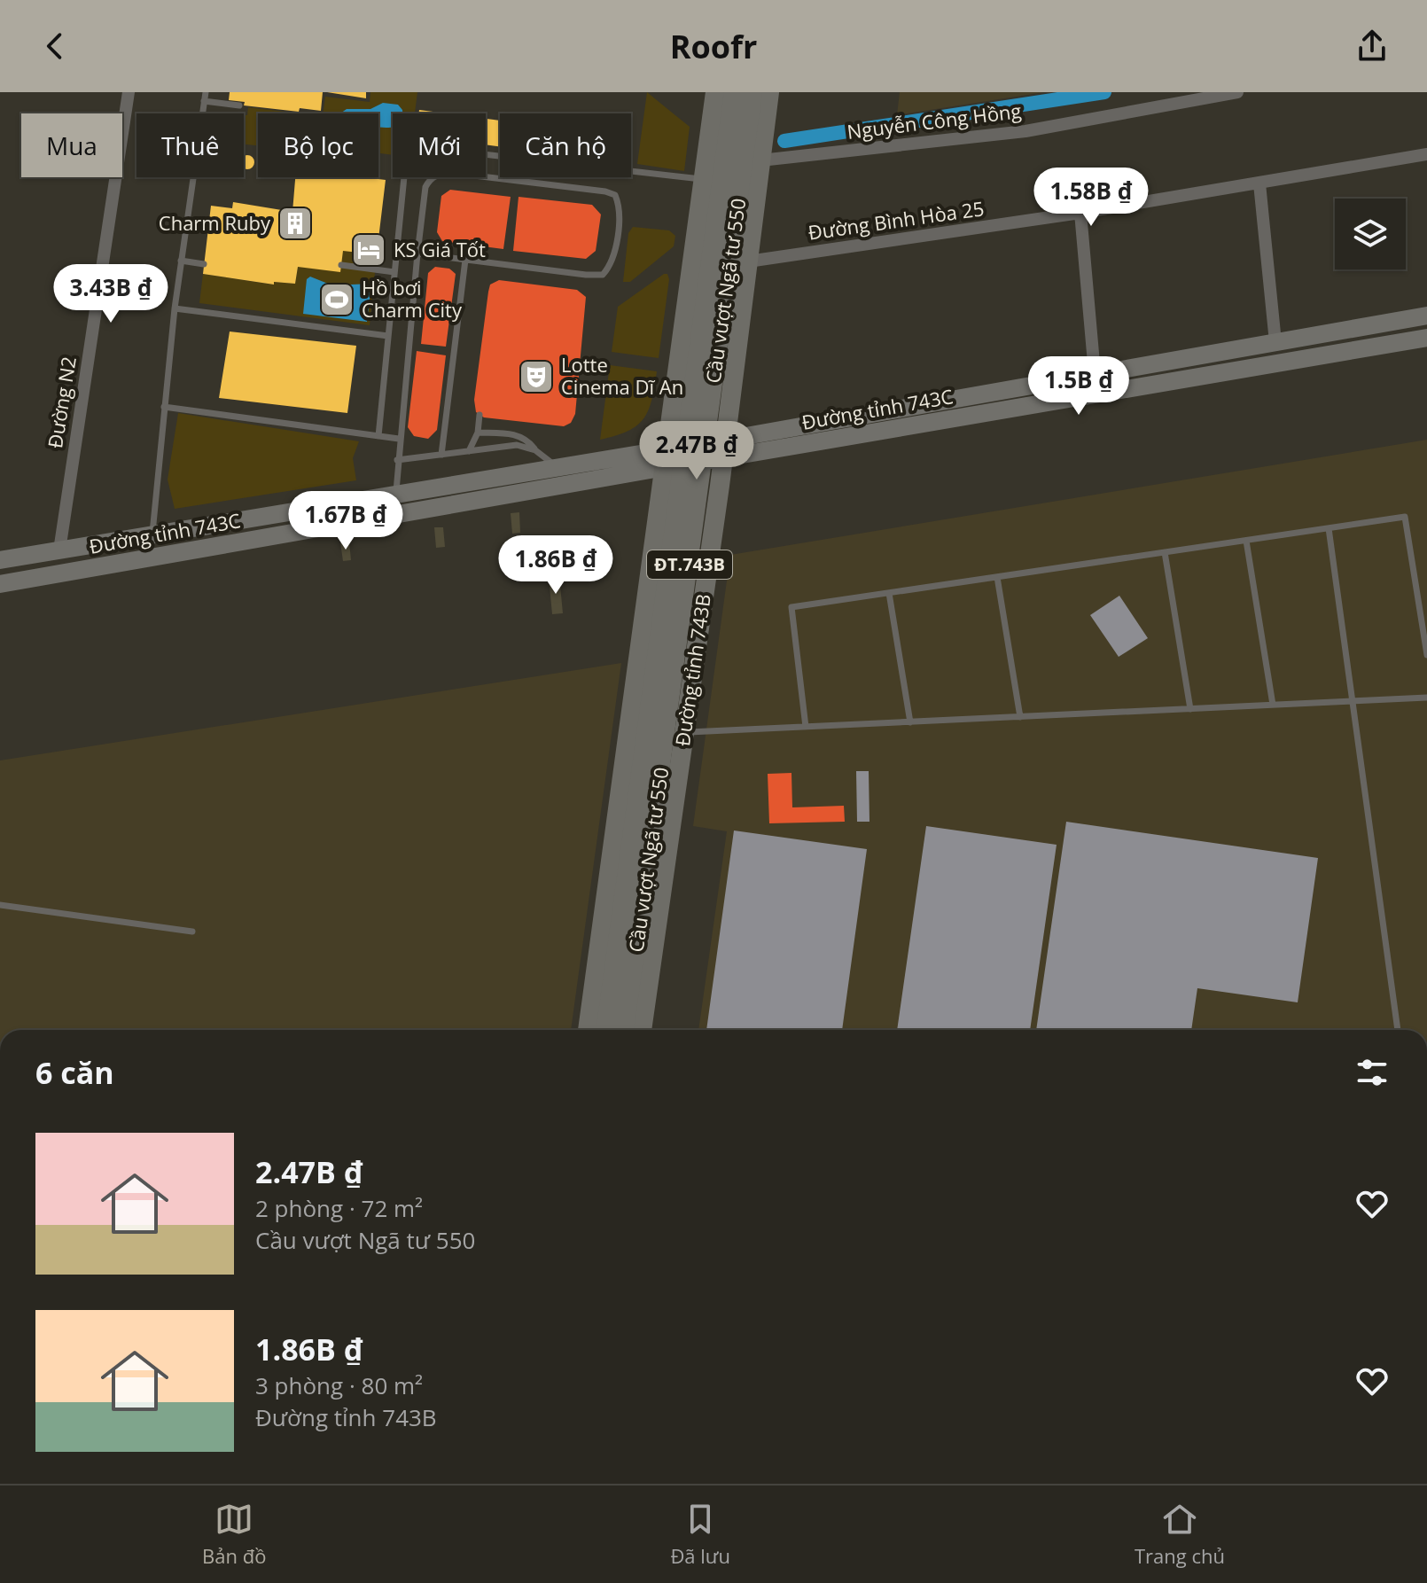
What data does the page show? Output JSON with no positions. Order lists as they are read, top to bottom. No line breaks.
{"streets":{"main road":["Cầu vượt Ngã tư 550","Đường tỉnh 743C","ĐT.743B","Đường tỉnh 743B"],"street":["Nguyễn Công Hồng","Đường Bình Hòa 25","Đường N2"]},"crossings":[["Nguyễn Công Hồng","Đường tỉnh 743B"],["Đường Bình Hòa 25","Đường tỉnh 743B"],["Đường N2","Đường tỉnh 743C"],["Đường tỉnh 743C","ĐT.743B"],["Đường tỉnh 743C","Đường tỉnh 743B"]],"places":{"building":["Charm Ruby"],"hotel":["KS Giá Tốt"],"sports":["Hồ bơi Charm City"],"theatre":["Lotte Cinema Dĩ An"]},"page":{"header":"Roofr","chip":["Mua","Thuê","Bộ lọc","Mới","Căn hộ"],"price":["1.58B ₫","3.43B ₫","1.5B ₫","2.47B ₫","1.67B ₫","1.86B ₫"],"heading":"6 căn","list":[{"name":"2.47B ₫","note":"2 phòng · 72 m² · Cầu vượt Ngã tư 550"},{"name":"1.86B ₫","note":"3 phòng · 80 m² · Đường tỉnh 743B"}],"tabs":["Bản đồ","Đã lưu","Trang chủ"]}}
